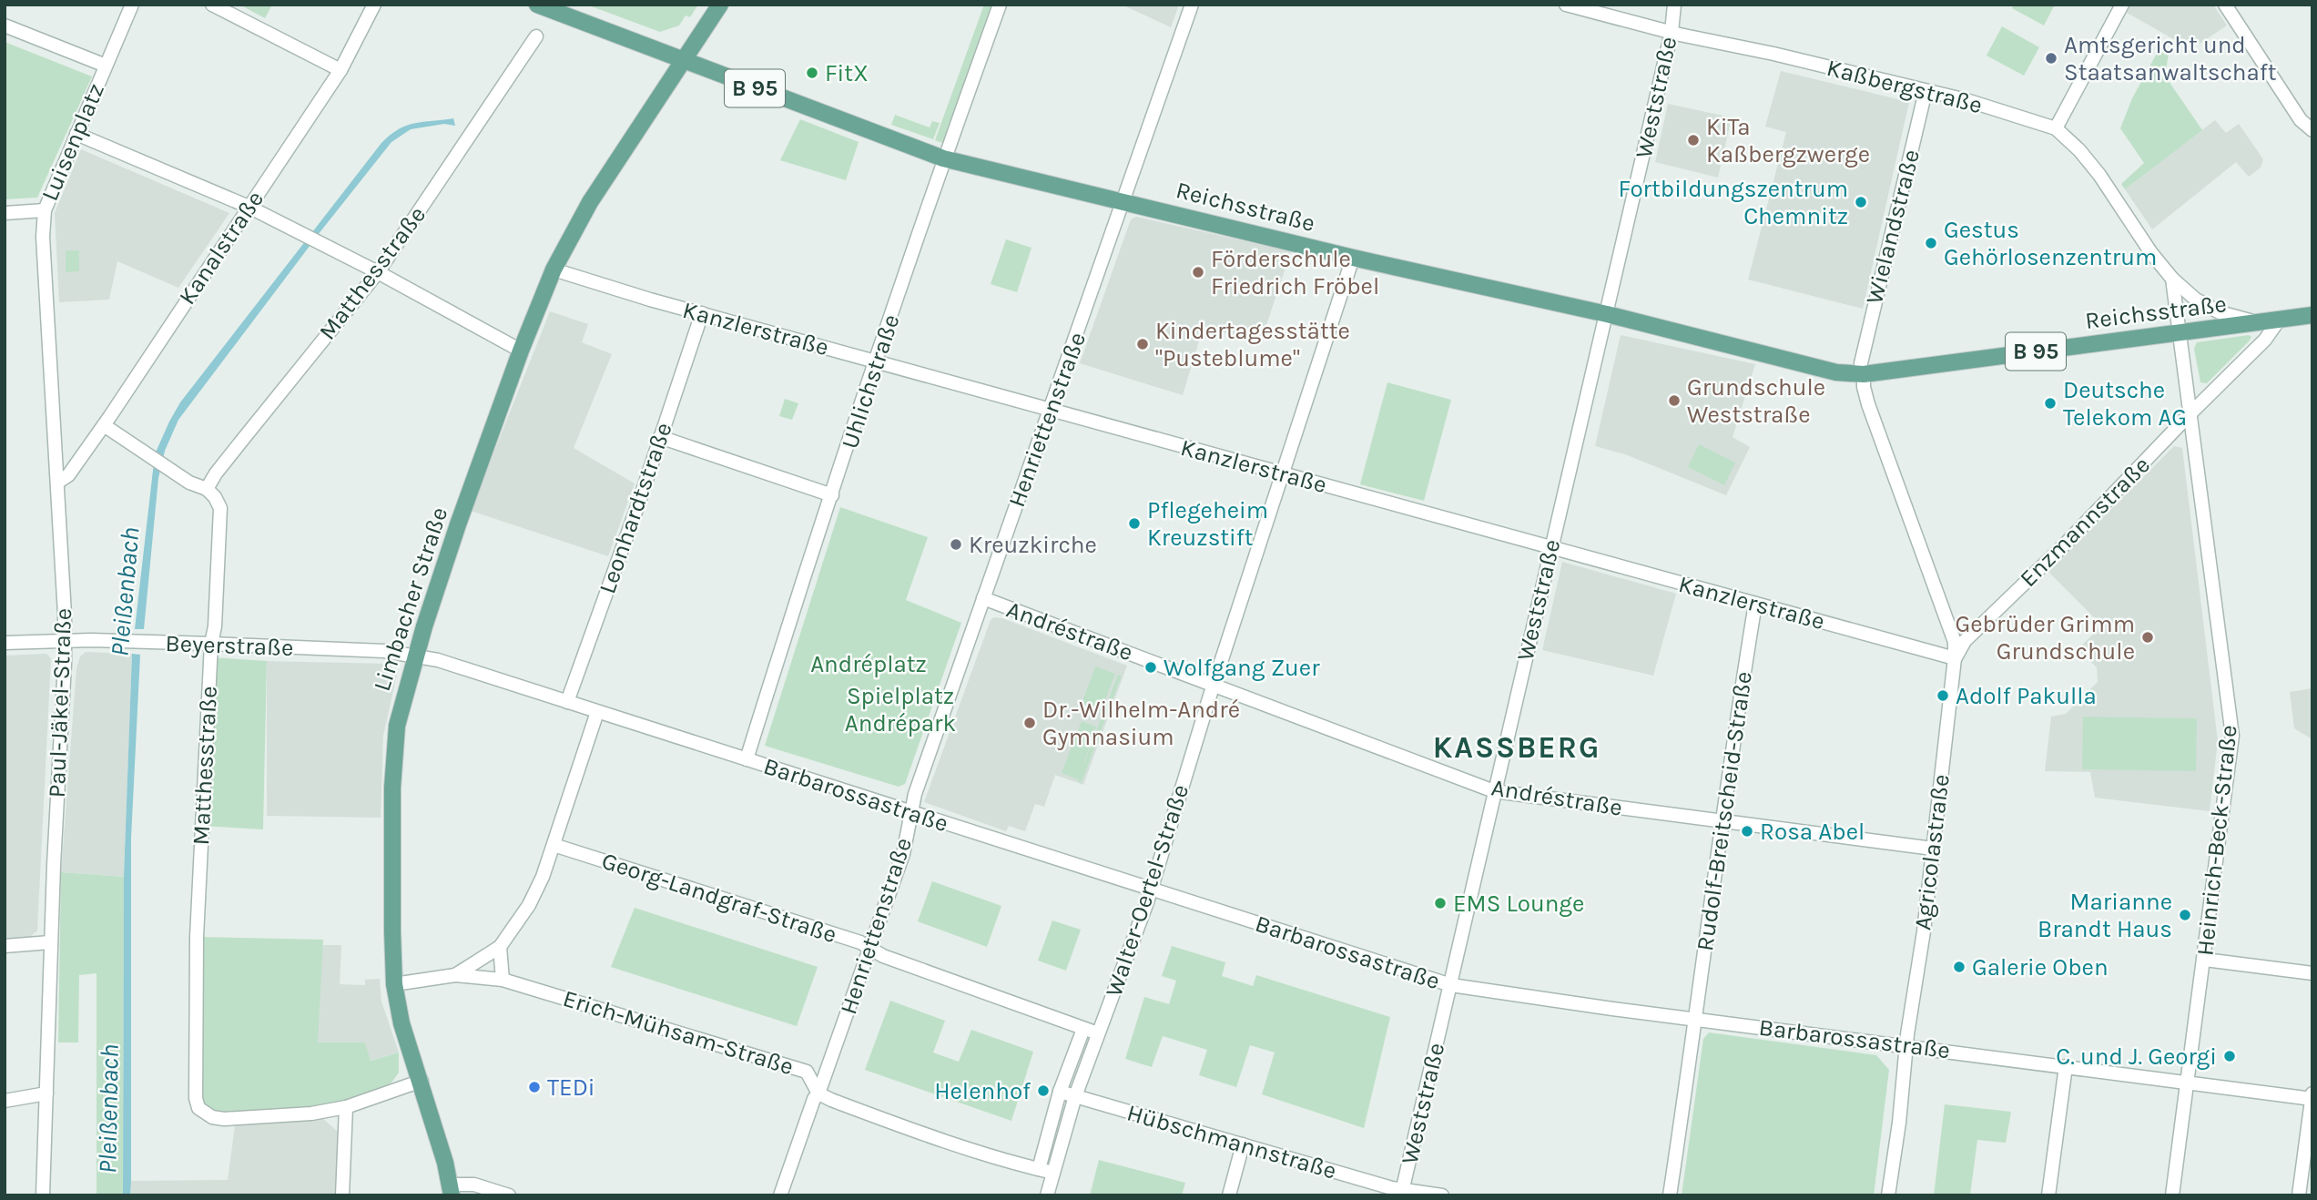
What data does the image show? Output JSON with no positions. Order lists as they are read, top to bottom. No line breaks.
{"streets":{"main road":["B 95","Reichsstraße","Limbacher Straße"],"street":["Kaßbergstraße","Weststraße","Luisenplatz","Wielandstraße","Kanalstraße","Matthesstraße","Kanzlerstraße","Uhlichstraße","Henriettenstraße","Leonhardtstraße","Enzmannstraße","Andréstraße","Beyerstraße","Paul-Jäkel-Straße","Barbarossastraße","Rudolf-Breitscheid-Straße","Heinrich-Beck-Straße","Agricolastraße","Walter-Oertel-Straße","Georg-Landgraf-Straße","Erich-Mühsam-Straße","Hübschmannstraße"]},"crossings":[["Kaßbergstraße","Weststraße"],["Kaßbergstraße","Reichsstraße"],["Kaßbergstraße","Wielandstraße"],["B 95","Reichsstraße"],["B 95","Limbacher Straße"],["Weststraße","Reichsstraße"],["Weststraße","Kanzlerstraße"],["Weststraße","Andréstraße"],["Weststraße","Barbarossastraße"],["Weststraße","Hübschmannstraße"],["Luisenplatz","Paul-Jäkel-Straße"],["Reichsstraße","Wielandstraße"],["Reichsstraße","Uhlichstraße"],["Reichsstraße","Henriettenstraße"],["Reichsstraße","Enzmannstraße"],["Reichsstraße","Limbacher Straße"],["Reichsstraße","Heinrich-Beck-Straße"],["Reichsstraße","Walter-Oertel-Straße"],["Kanalstraße","Paul-Jäkel-Straße"],["Matthesstraße","Limbacher Straße"],["Matthesstraße","Beyerstraße"],["Kanzlerstraße","Uhlichstraße"],["Kanzlerstraße","Henriettenstraße"],["Kanzlerstraße","Leonhardtstraße"],["Kanzlerstraße","Enzmannstraße"],["Kanzlerstraße","Limbacher Straße"],["Kanzlerstraße","Rudolf-Breitscheid-Straße"],["Kanzlerstraße","Agricolastraße"],["Kanzlerstraße","Walter-Oertel-Straße"],["Uhlichstraße","Barbarossastraße"],["Henriettenstraße","Andréstraße"],["Henriettenstraße","Barbarossastraße"],["Henriettenstraße","Georg-Landgraf-Straße"],["Henriettenstraße","Erich-Mühsam-Straße"],["Leonhardtstraße","Barbarossastraße"],["Enzmannstraße","Heinrich-Beck-Straße"],["Enzmannstraße","Agricolastraße"],["Limbacher Straße","Beyerstraße"],["Limbacher Straße","Barbarossastraße"],["Limbacher Straße","Erich-Mühsam-Straße"],["Andréstraße","Rudolf-Breitscheid-Straße"],["Andréstraße","Agricolastraße"],["Andréstraße","Walter-Oertel-Straße"],["Beyerstraße","Paul-Jäkel-Straße"],["Beyerstraße","Barbarossastraße"],["Barbarossastraße","Rudolf-Breitscheid-Straße"],["Barbarossastraße","Heinrich-Beck-Straße"],["Barbarossastraße","Agricolastraße"],["Barbarossastraße","Walter-Oertel-Straße"],["Walter-Oertel-Straße","Georg-Landgraf-Straße"],["Walter-Oertel-Straße","Erich-Mühsam-Straße"],["Walter-Oertel-Straße","Hübschmannstraße"]],"districts":["KASSBERG"],"water":["Pleißenbach"],"parks":["Andréplatz","Spielplatz Andrépark"],"places":["Amtsgericht und Staatsanwaltschaft","FitX","KiTa Kaßbergzwerge","Fortbildungszentrum Chemnitz","Gestus Gehörlosenzentrum","Förderschule Friedrich Fröbel","Kindertagesstätte \"Pusteblume\"","Grundschule Weststraße","Deutsche Telekom AG","Pflegeheim Kreuzstift","Kreuzkirche","Gebrüder Grimm Grundschule","Wolfgang Zuer","Adolf Pakulla","Dr.-Wilhelm-André Gymnasium","Rosa Abel","EMS Lounge","Marianne Brandt Haus","Galerie Oben","C. und J. Georgi","TEDi","Helenhof"]}
